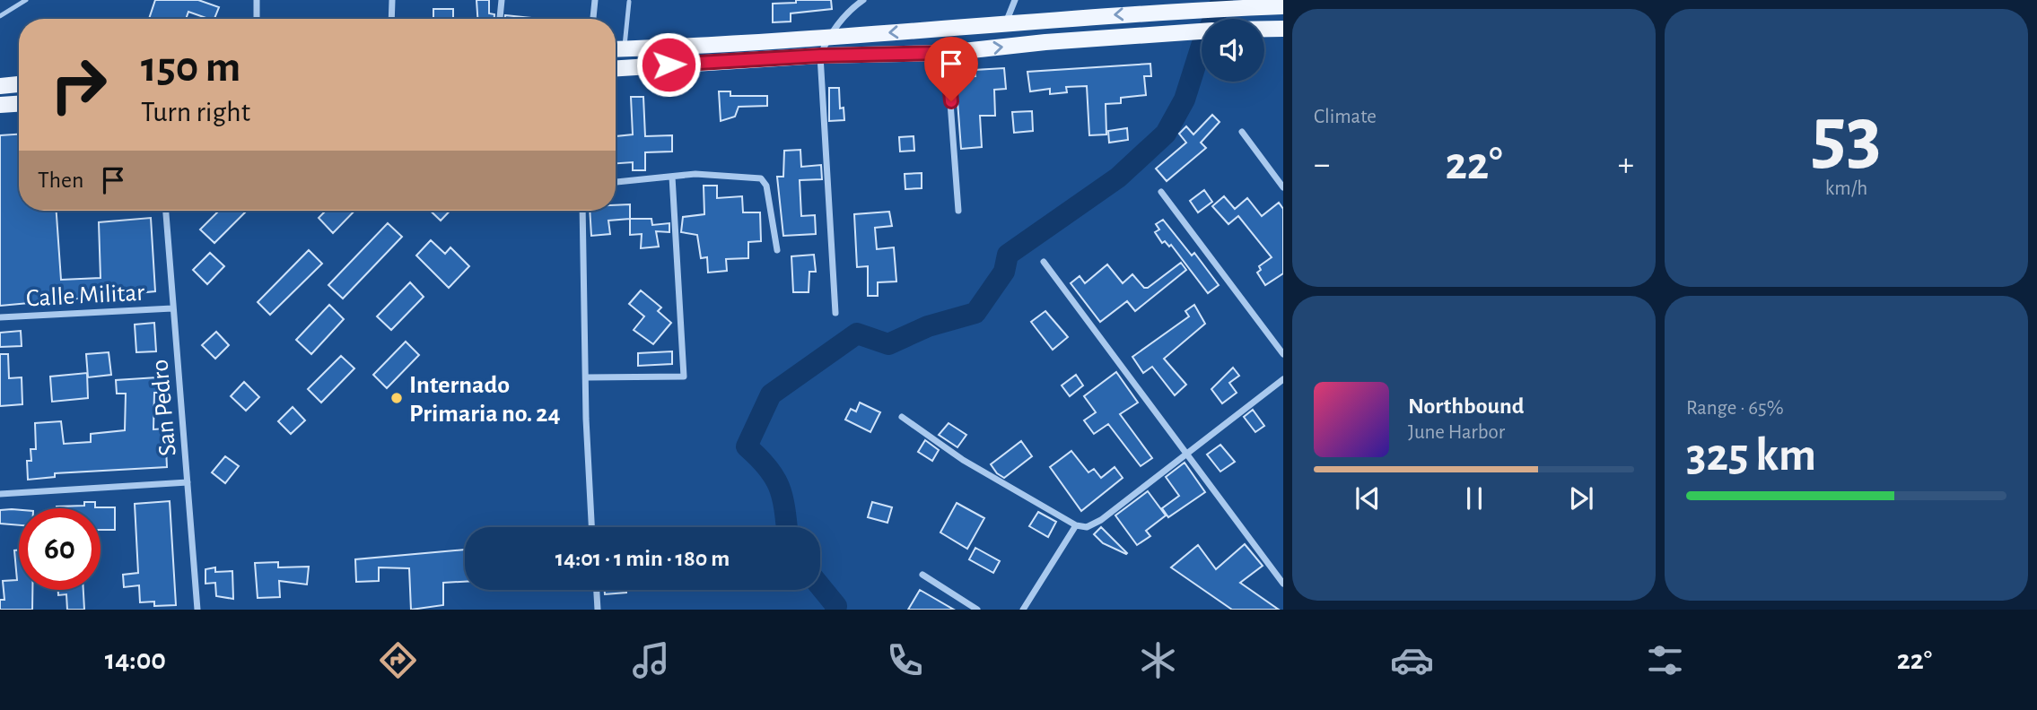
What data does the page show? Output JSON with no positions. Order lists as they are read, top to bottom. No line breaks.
{"streets":{"street":["Calle Militar","San Pedro"]},"crossings":[["Calle Militar","San Pedro"]],"places":["Internado Primaria no. 24"],"page":{"tile":["Climate",["53","km/h"],["Range · 65%","325 km"]],"turn":["150 m","Turn right"],"heat":["−","22°","+"],"then":"Then","song":["Northbound","June Harbor"],"limit":"60","trip":"14:01 · 1 min · 180 m","tabs":["14:00","22°"]}}
